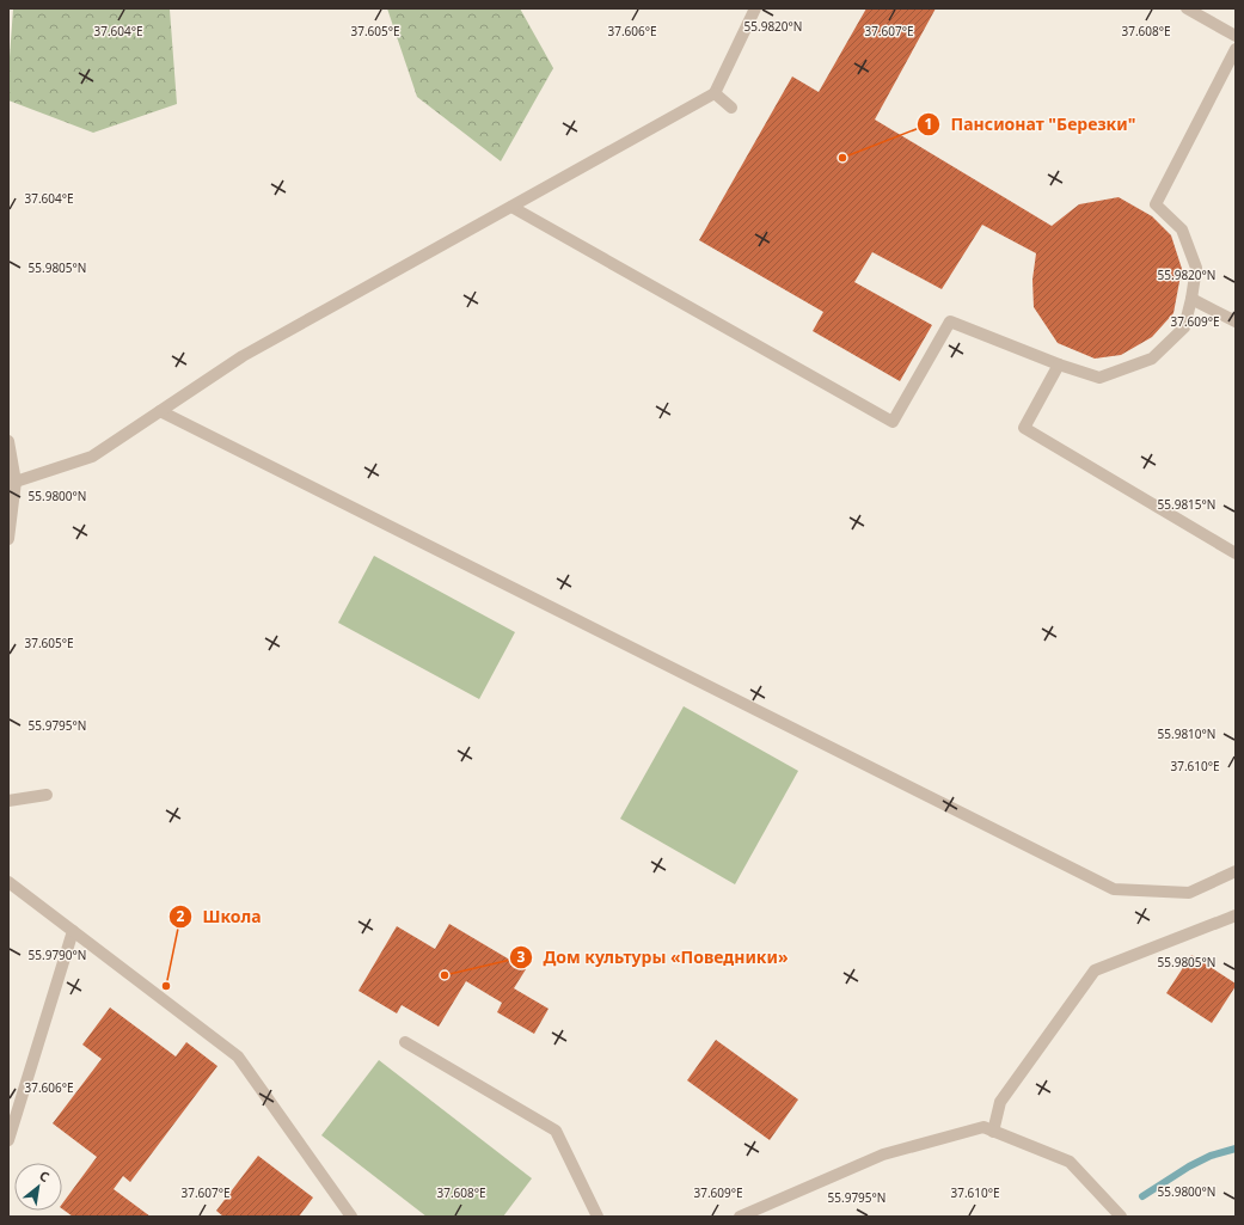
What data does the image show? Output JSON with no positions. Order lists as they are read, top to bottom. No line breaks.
{"places":["Пансионат \"Березки\"","Дом культуры «Поведники»","Школа"],"north":"top right","coordinates":["55.9820°N","37.605°E","37.604°E","37.606°E","37.607°E","37.608°E","55.9805°N","37.609°E","55.9800°N","55.9815°N","55.9795°N","55.9810°N","37.610°E","55.9790°N"]}
